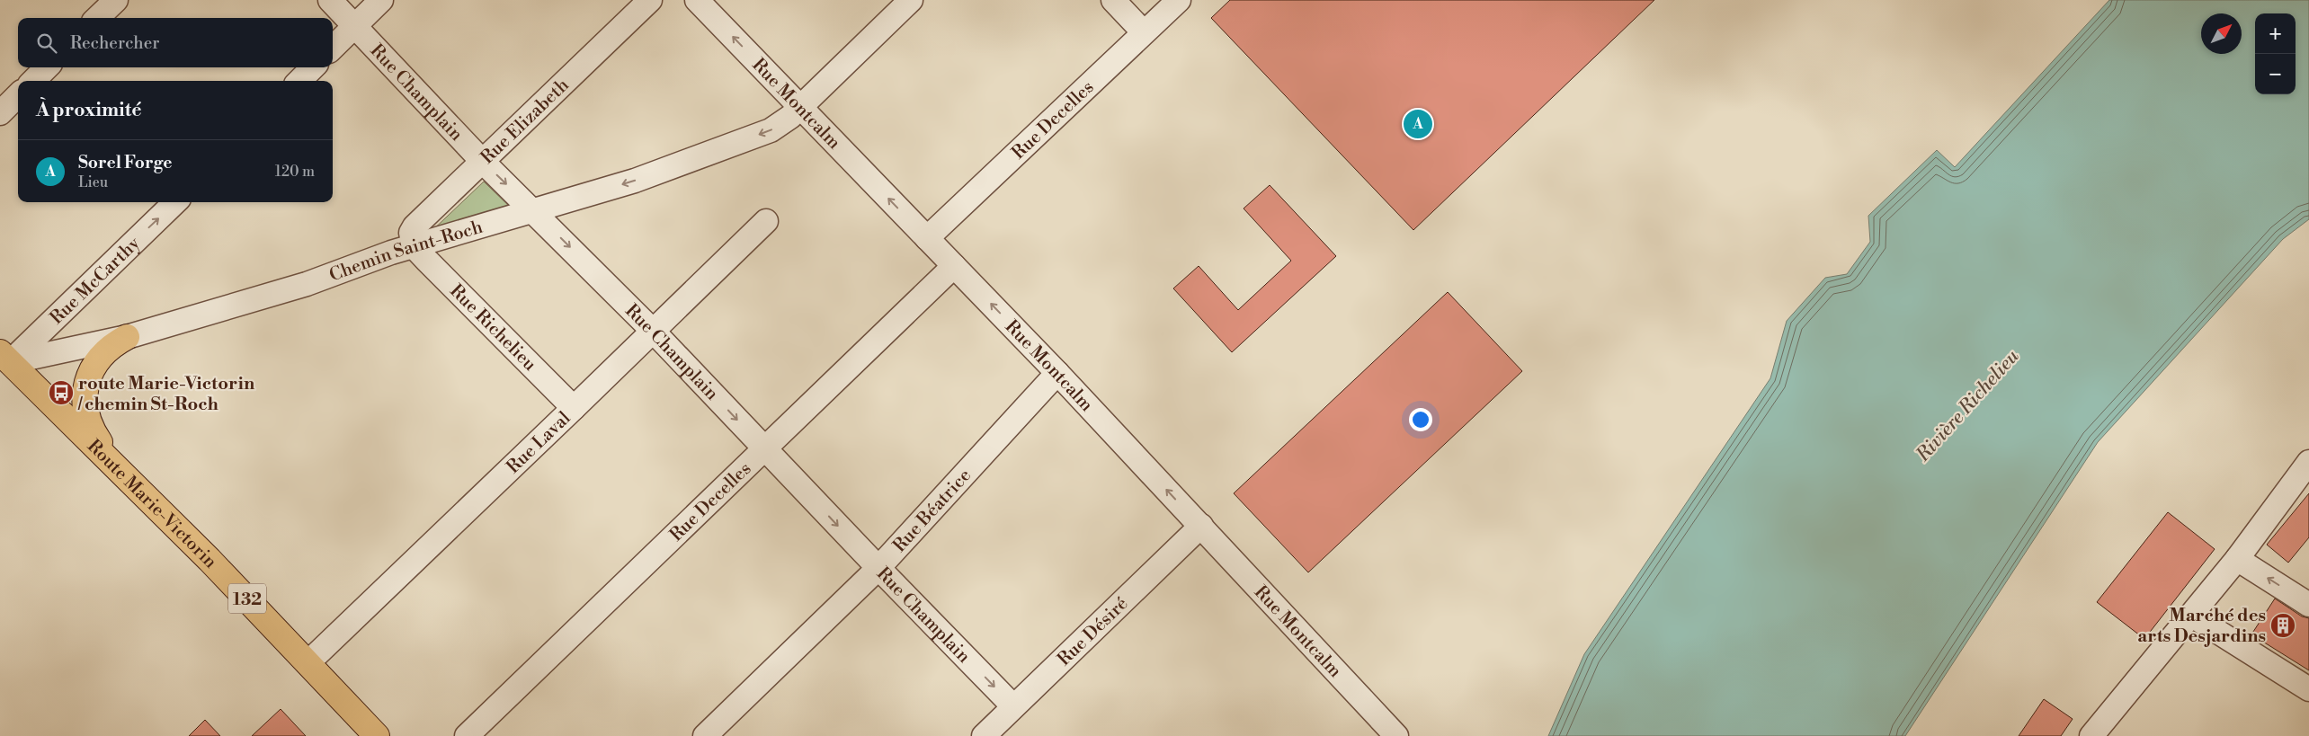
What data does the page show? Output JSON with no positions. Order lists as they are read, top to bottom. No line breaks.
{"streets":{"main road":["Route Marie-Victorin","132"],"street":["Rue Champlain","Rue Montcalm","Rue Decelles","Rue Elizabeth","Chemin Saint-Roch","Rue McCarthy","Rue Richelieu","Rue Laval","Rue Béatrice","Rue Désiré"]},"crossings":[["Rue Champlain","Rue Decelles"],["Rue Champlain","Rue Elizabeth"],["Rue Champlain","Chemin Saint-Roch"],["Rue Champlain","Rue Laval"],["Rue Champlain","Rue Béatrice"],["Rue Champlain","Rue Désiré"],["Rue Montcalm","Rue Decelles"],["Rue Montcalm","Chemin Saint-Roch"],["Rue Montcalm","Rue Béatrice"],["Rue Montcalm","Rue Désiré"],["Rue Elizabeth","Chemin Saint-Roch"],["Rue Elizabeth","Rue Richelieu"],["Chemin Saint-Roch","Rue McCarthy"],["Chemin Saint-Roch","Rue Richelieu"],["Chemin Saint-Roch","Route Marie-Victorin"],["Rue McCarthy","Route Marie-Victorin"],["Rue Richelieu","Rue Laval"],["Rue Laval","Route Marie-Victorin"]],"one_way":["Rue Champlain","Rue Montcalm","Rue McCarthy"],"water":["Rivière Richelieu"],"places":{"bus stop":["route Marie-Victorin / chemin St-Roch"],"building":["Marché des arts Desjardins"]},"north":"top right","page":{"map_buttons":["+","−"],"search":"Rechercher","heading":"À proximité","pins":"A","list":[{"mark":"A","name":"Sorel Forge","note":"Lieu","value":"120 m"}]}}
